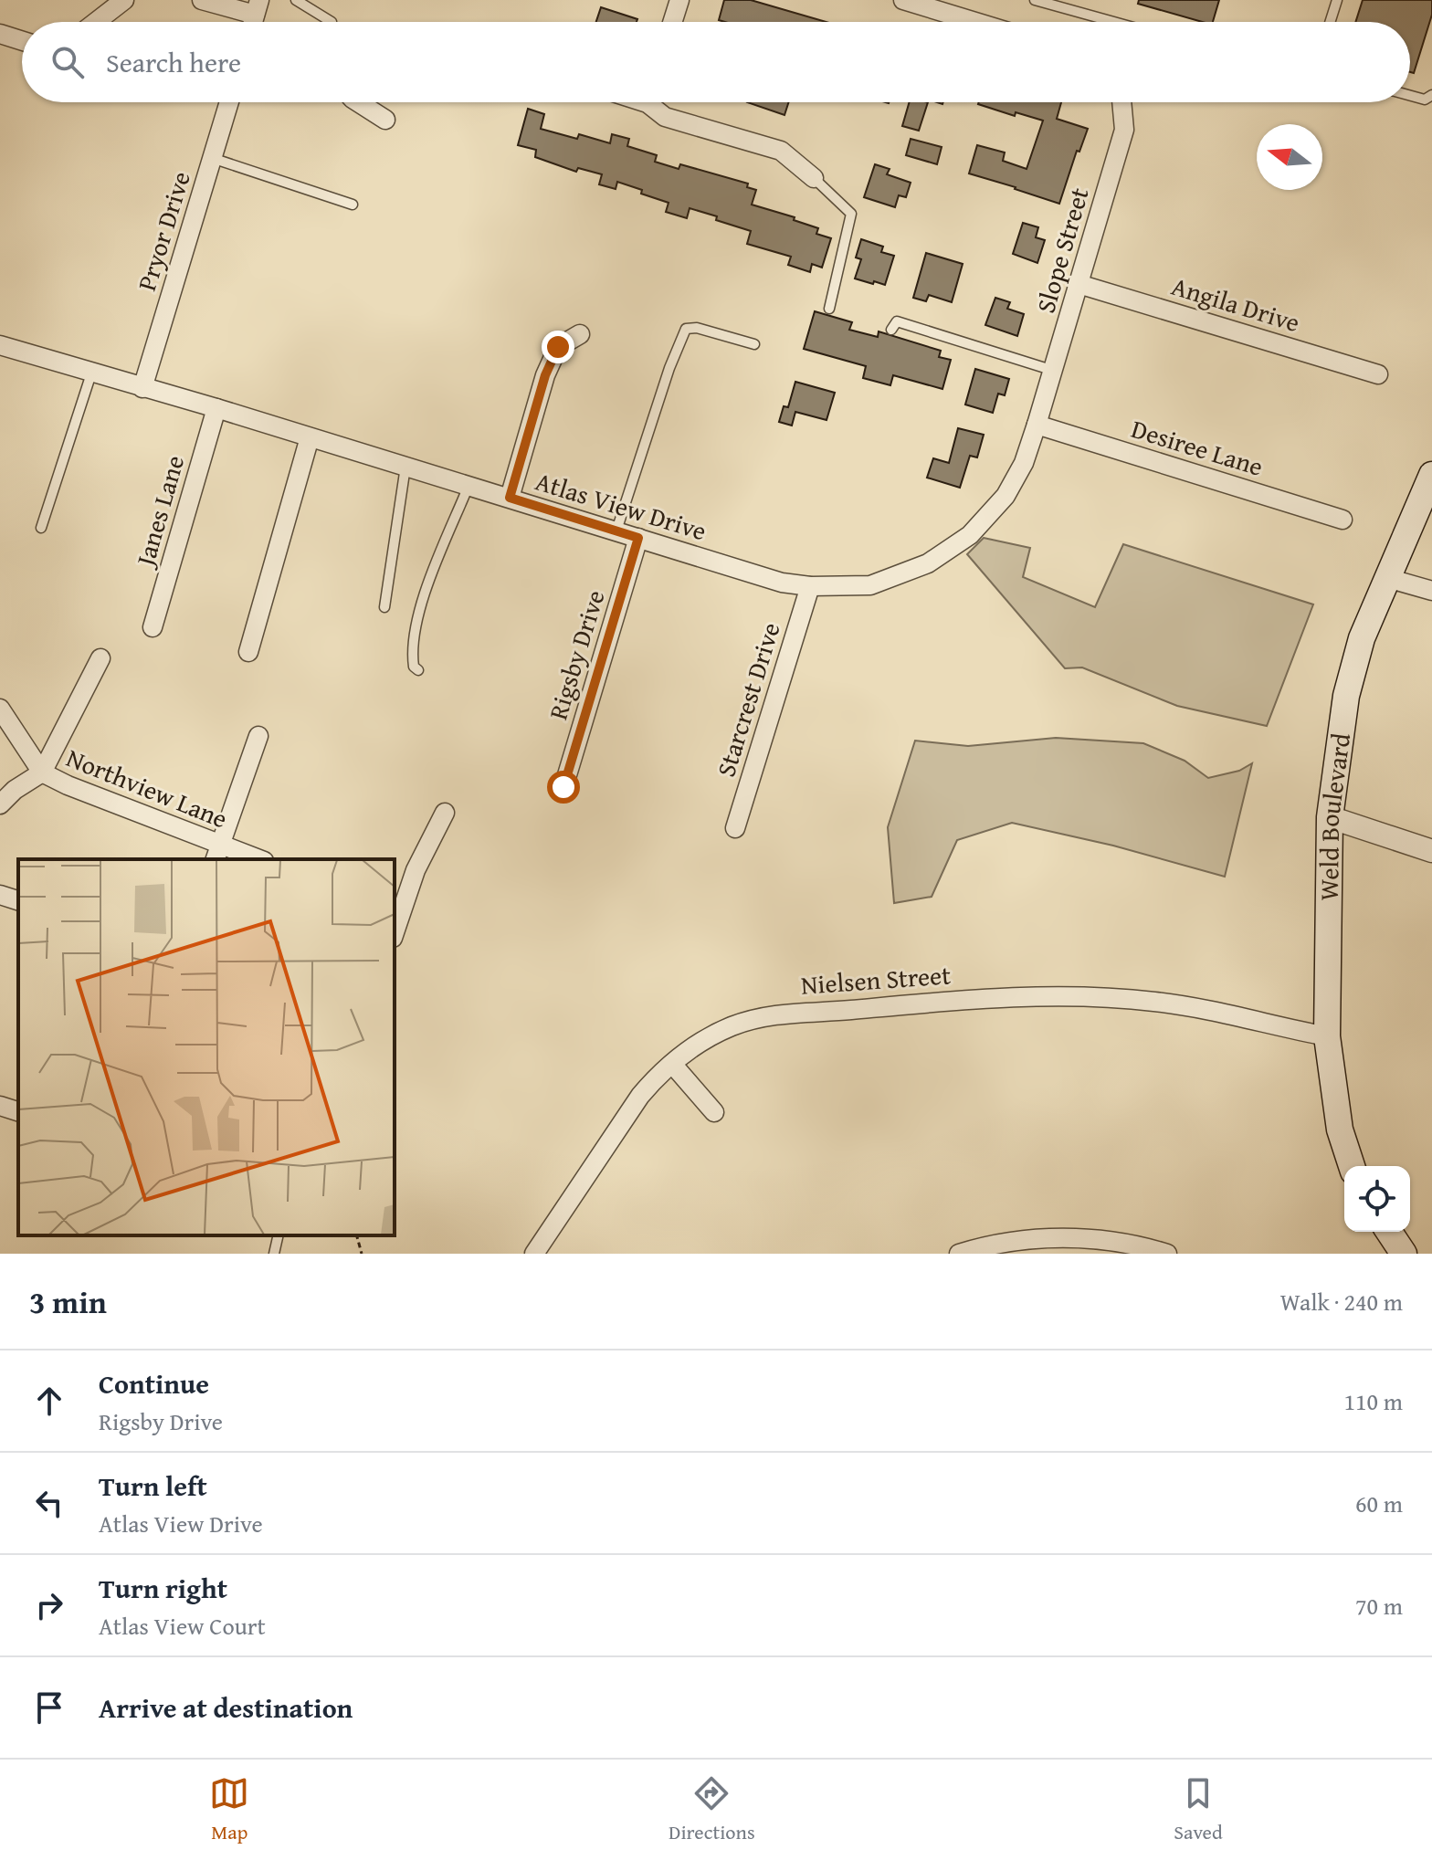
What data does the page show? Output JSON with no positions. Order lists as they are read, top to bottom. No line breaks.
{"streets":{"main road":["Weld Boulevard"],"street":["Pryor Drive","Slope Street","Angila Drive","Desiree Lane","Atlas View Drive","Janes Lane","Rigsby Drive","Starcrest Drive","Northview Lane","Nielsen Street"]},"crossings":[["Pryor Drive","Atlas View Drive"],["Slope Street","Angila Drive"],["Slope Street","Desiree Lane"],["Slope Street","Atlas View Drive"],["Desiree Lane","Atlas View Drive"],["Atlas View Drive","Janes Lane"],["Atlas View Drive","Rigsby Drive"],["Atlas View Drive","Starcrest Drive"],["Weld Boulevard","Nielsen Street"]],"north":"left","page":{"search":"Search here","heading":["3 min","Walk · 240 m"],"list":[["Continue","Rigsby Drive","110 m"],["Turn left","Atlas View Drive","60 m"],["Turn right","Atlas View Court","70 m"],"Arrive at destination"],"nav":["Map","Directions","Saved"]}}
